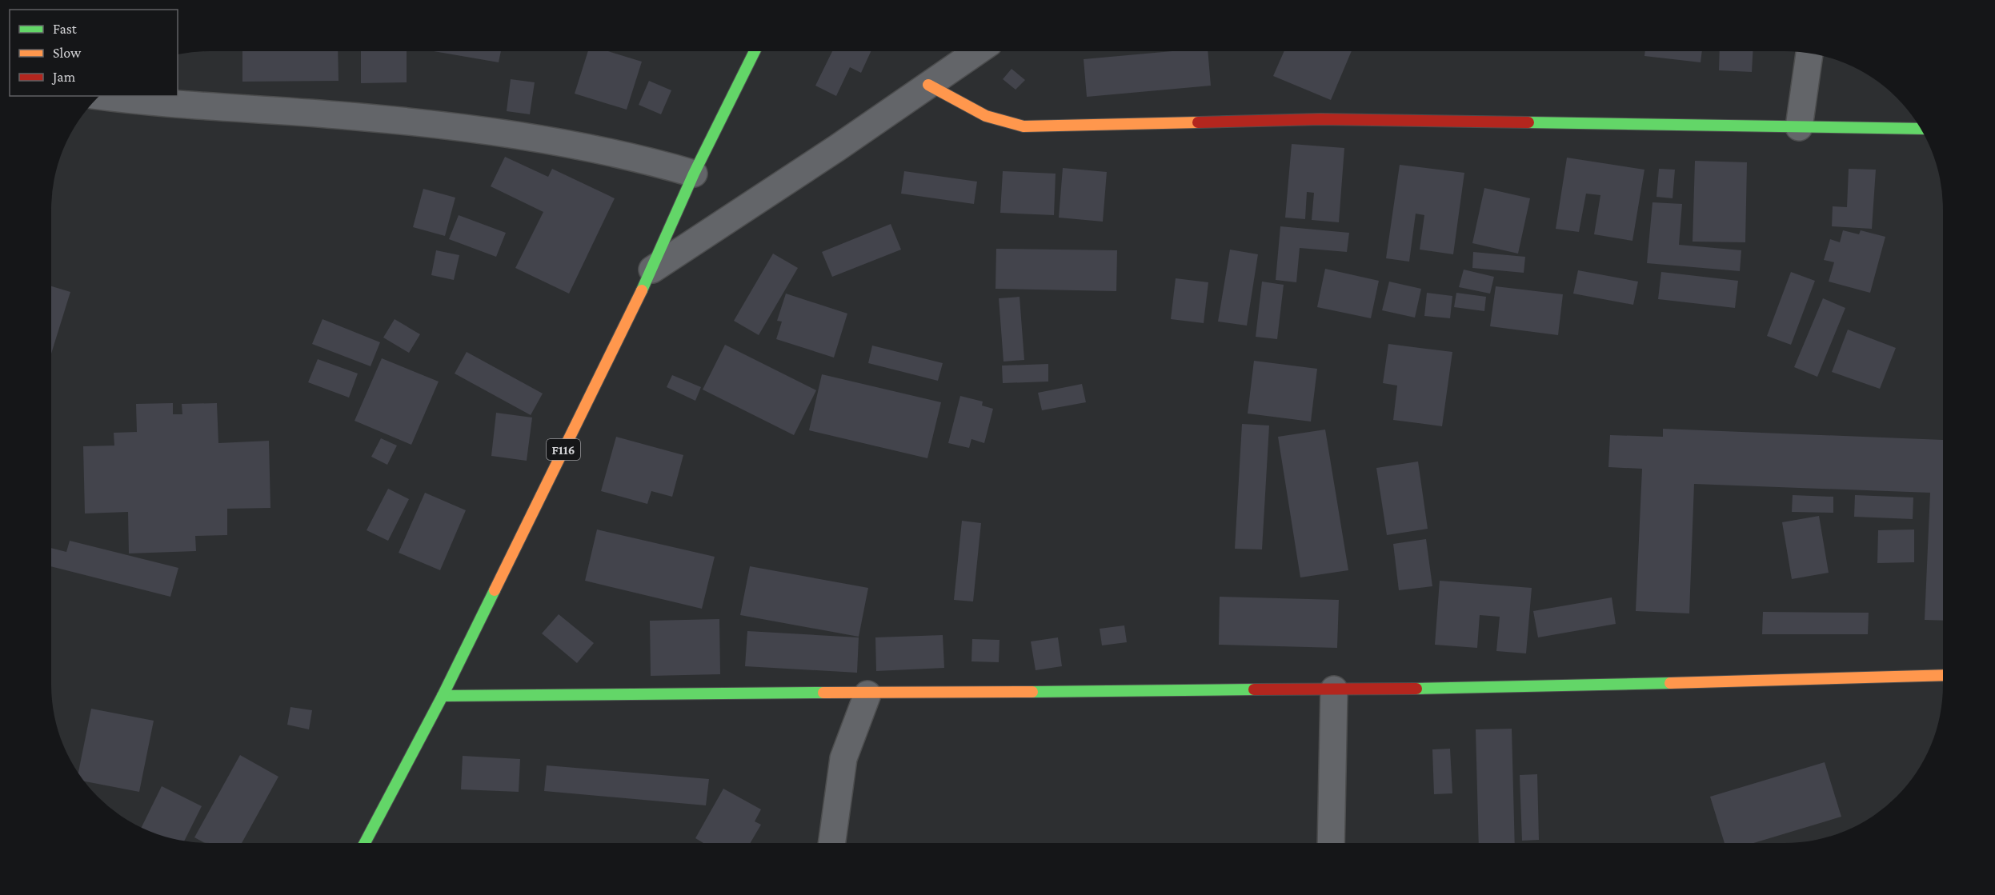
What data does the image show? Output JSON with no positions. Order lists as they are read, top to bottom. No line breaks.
{"streets":{"street":["F116"]},"legend":["Fast","Slow","Jam"]}
